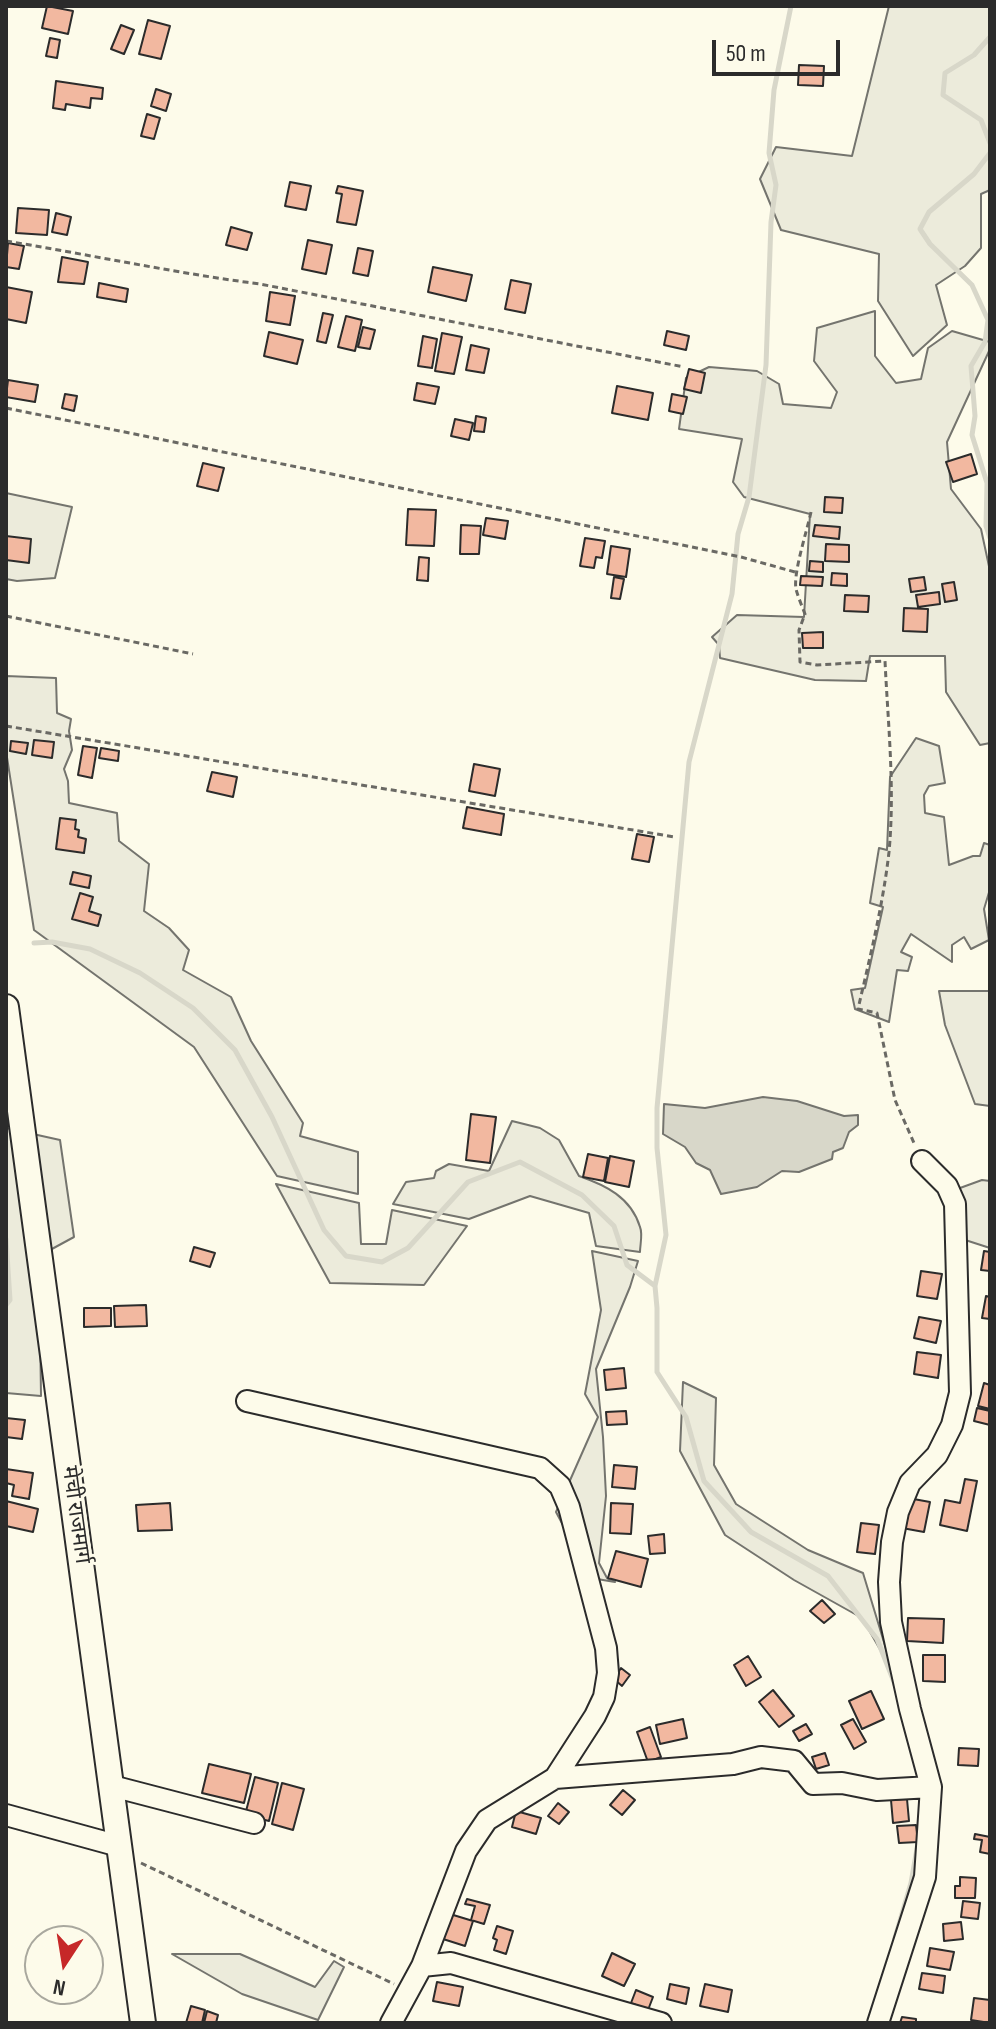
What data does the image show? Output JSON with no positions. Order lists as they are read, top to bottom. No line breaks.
{"streets":{"main road":["मेची राजमार्ग"]},"scale_bar":"50 m","north":"bottom"}
